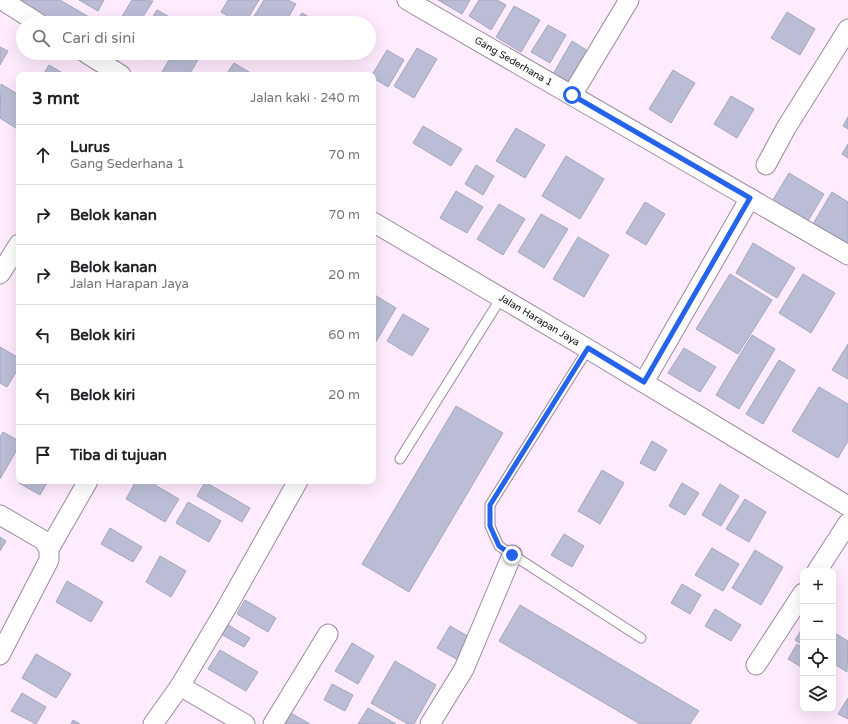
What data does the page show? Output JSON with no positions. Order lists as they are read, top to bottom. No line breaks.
{"streets":{"street":["Gang Sederhana 1","Jalan Harapan Jaya"]},"page":{"search":"Cari di sini","heading":["3 mnt","Jalan kaki · 240 m"],"list":[["Lurus","Gang Sederhana 1","70 m"],["Belok kanan","70 m"],["Belok kanan","Jalan Harapan Jaya","20 m"],["Belok kiri","60 m"],["Belok kiri","20 m"],"Tiba di tujuan"],"map_buttons":["+","−"]}}
